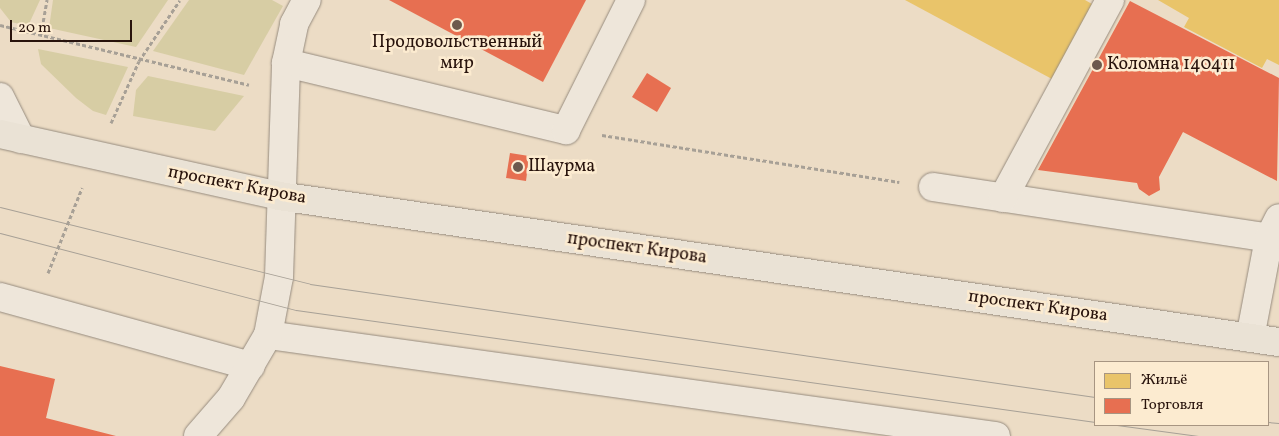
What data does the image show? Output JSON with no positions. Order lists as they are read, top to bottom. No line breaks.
{"streets":{"main road":["проспект Кирова"]},"places":["Продовольственный мир","Коломна 140411","Шаурма"],"legend":["Жильё","Торговля"],"scale_bar":"20 m"}
